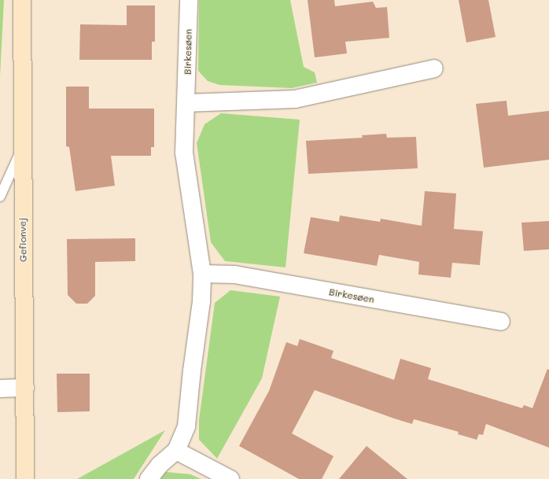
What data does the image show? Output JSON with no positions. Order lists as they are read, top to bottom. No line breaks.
{"streets":{"street":["Birkesøen","Gefionvej"]}}
